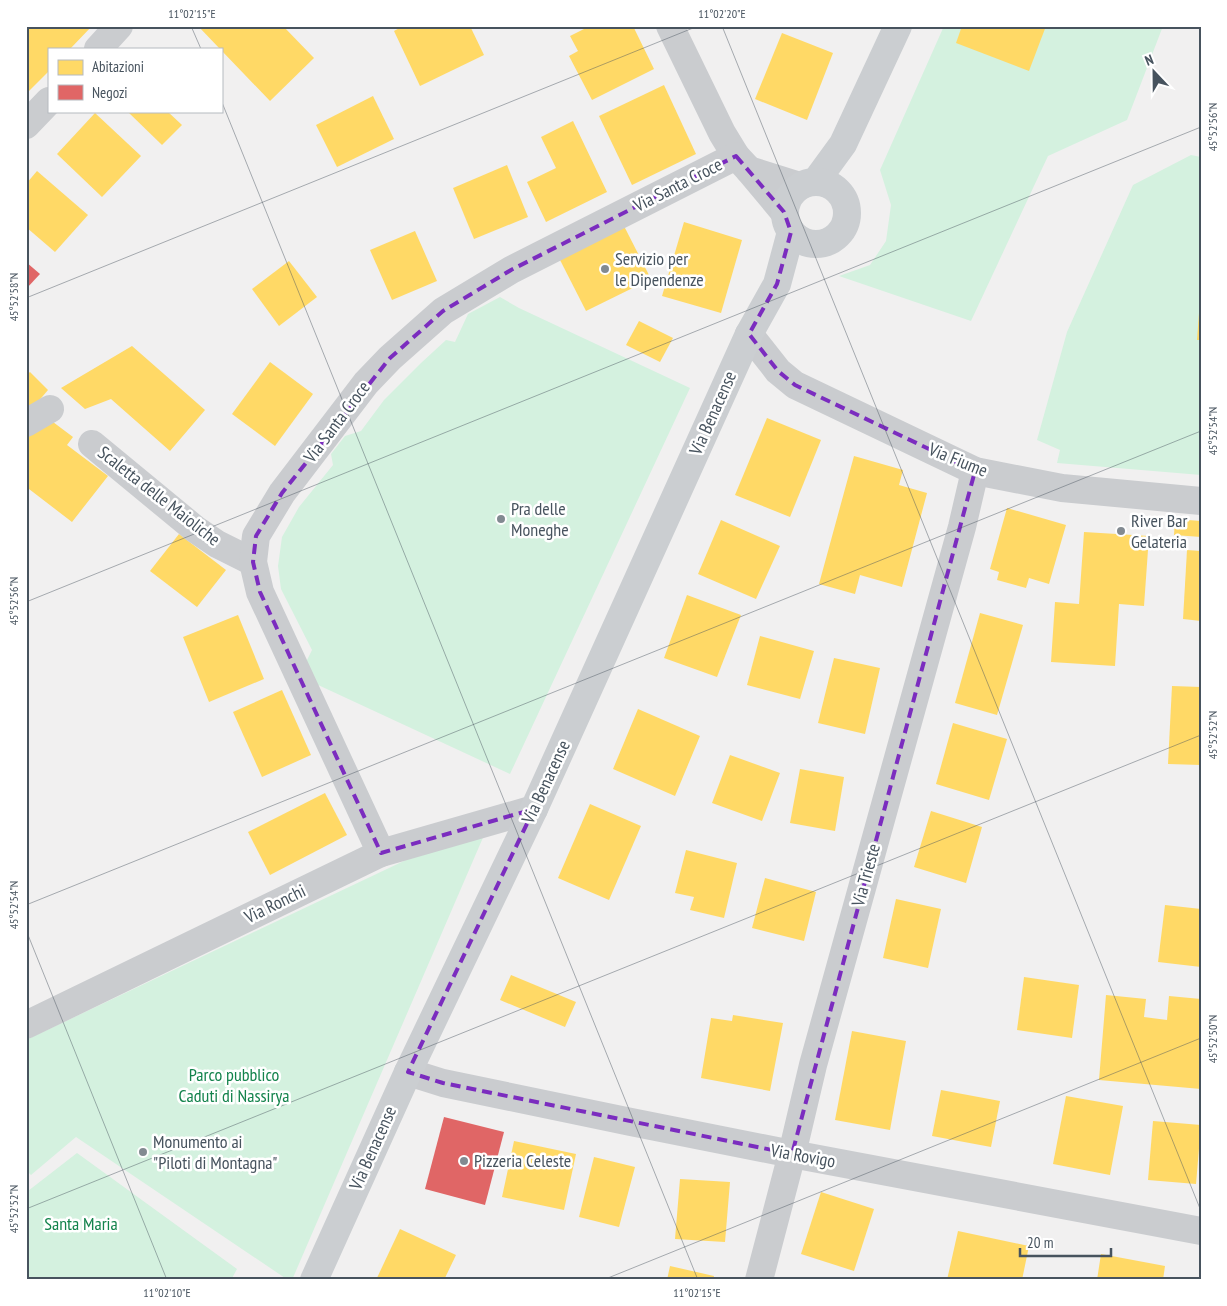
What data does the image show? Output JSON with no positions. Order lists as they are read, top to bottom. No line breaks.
{"streets":{"main road":["Via Benacense"],"street":["Via Santa Croce","Via Fiume","Scaletta delle Maioliche","Via Trieste","Via Ronchi","Via Rovigo"]},"crossings":[["Via Santa Croce","Scaletta delle Maioliche"],["Via Santa Croce","Via Ronchi"],["Via Benacense","Via Fiume"],["Via Benacense","Via Ronchi"],["Via Benacense","Via Rovigo"],["Via Fiume","Via Trieste"],["Via Trieste","Via Rovigo"]],"parks":["Parco pubblico Caduti di Nassirya","Santa Maria"],"places":["Servizio per le Dipendenze","Pra delle Moneghe","River Bar Gelateria","Monumento ai \"Piloti di Montagna\"","Pizzeria Celeste"],"legend":["Abitazioni","Negozi"],"scale_bar":"20 m","north":"top","coordinates":["11°02'15\"E","11°02'20\"E","45°52'56\"N","45°52'58\"N","45°52'54\"N","45°52'52\"N","45°52'50\"N","11°02'10\"E"]}
